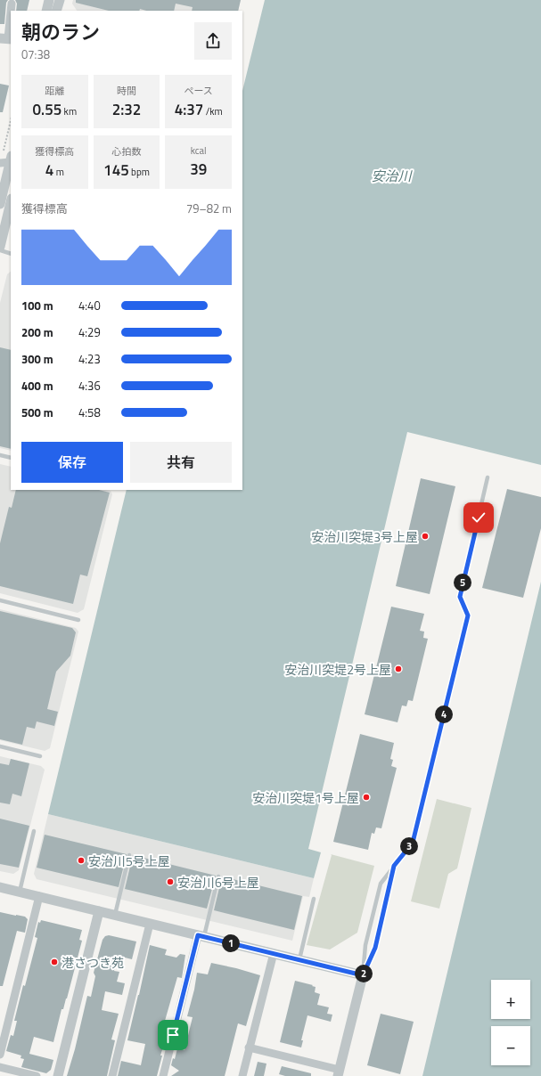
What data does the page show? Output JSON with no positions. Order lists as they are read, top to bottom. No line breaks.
{"water":["安治川"],"places":["安治川突堤3号上屋","安治川突堤2号上屋","安治川突堤1号上屋","安治川5号上屋","安治川6号上屋","港さつき苑"],"page":{"heading":["朝のラン","07:38"],"stats":[["距離","0.55 km"],["時間","2:32"],["ペース","4:37 /km"],["獲得標高","4 m"],["心拍数","145 bpm"],["kcal","39"]],"chart":["獲得標高","79–82 m"],"list":[{"name":"100 m","note":"4:40"},{"name":"200 m","note":"4:29"},{"name":"300 m","note":"4:23"},{"name":"400 m","note":"4:36"},{"name":"500 m","note":"4:58"}],"buttons":["保存","共有"],"pins":["5","4","3","1","2"],"map_buttons":["+","−"]}}
